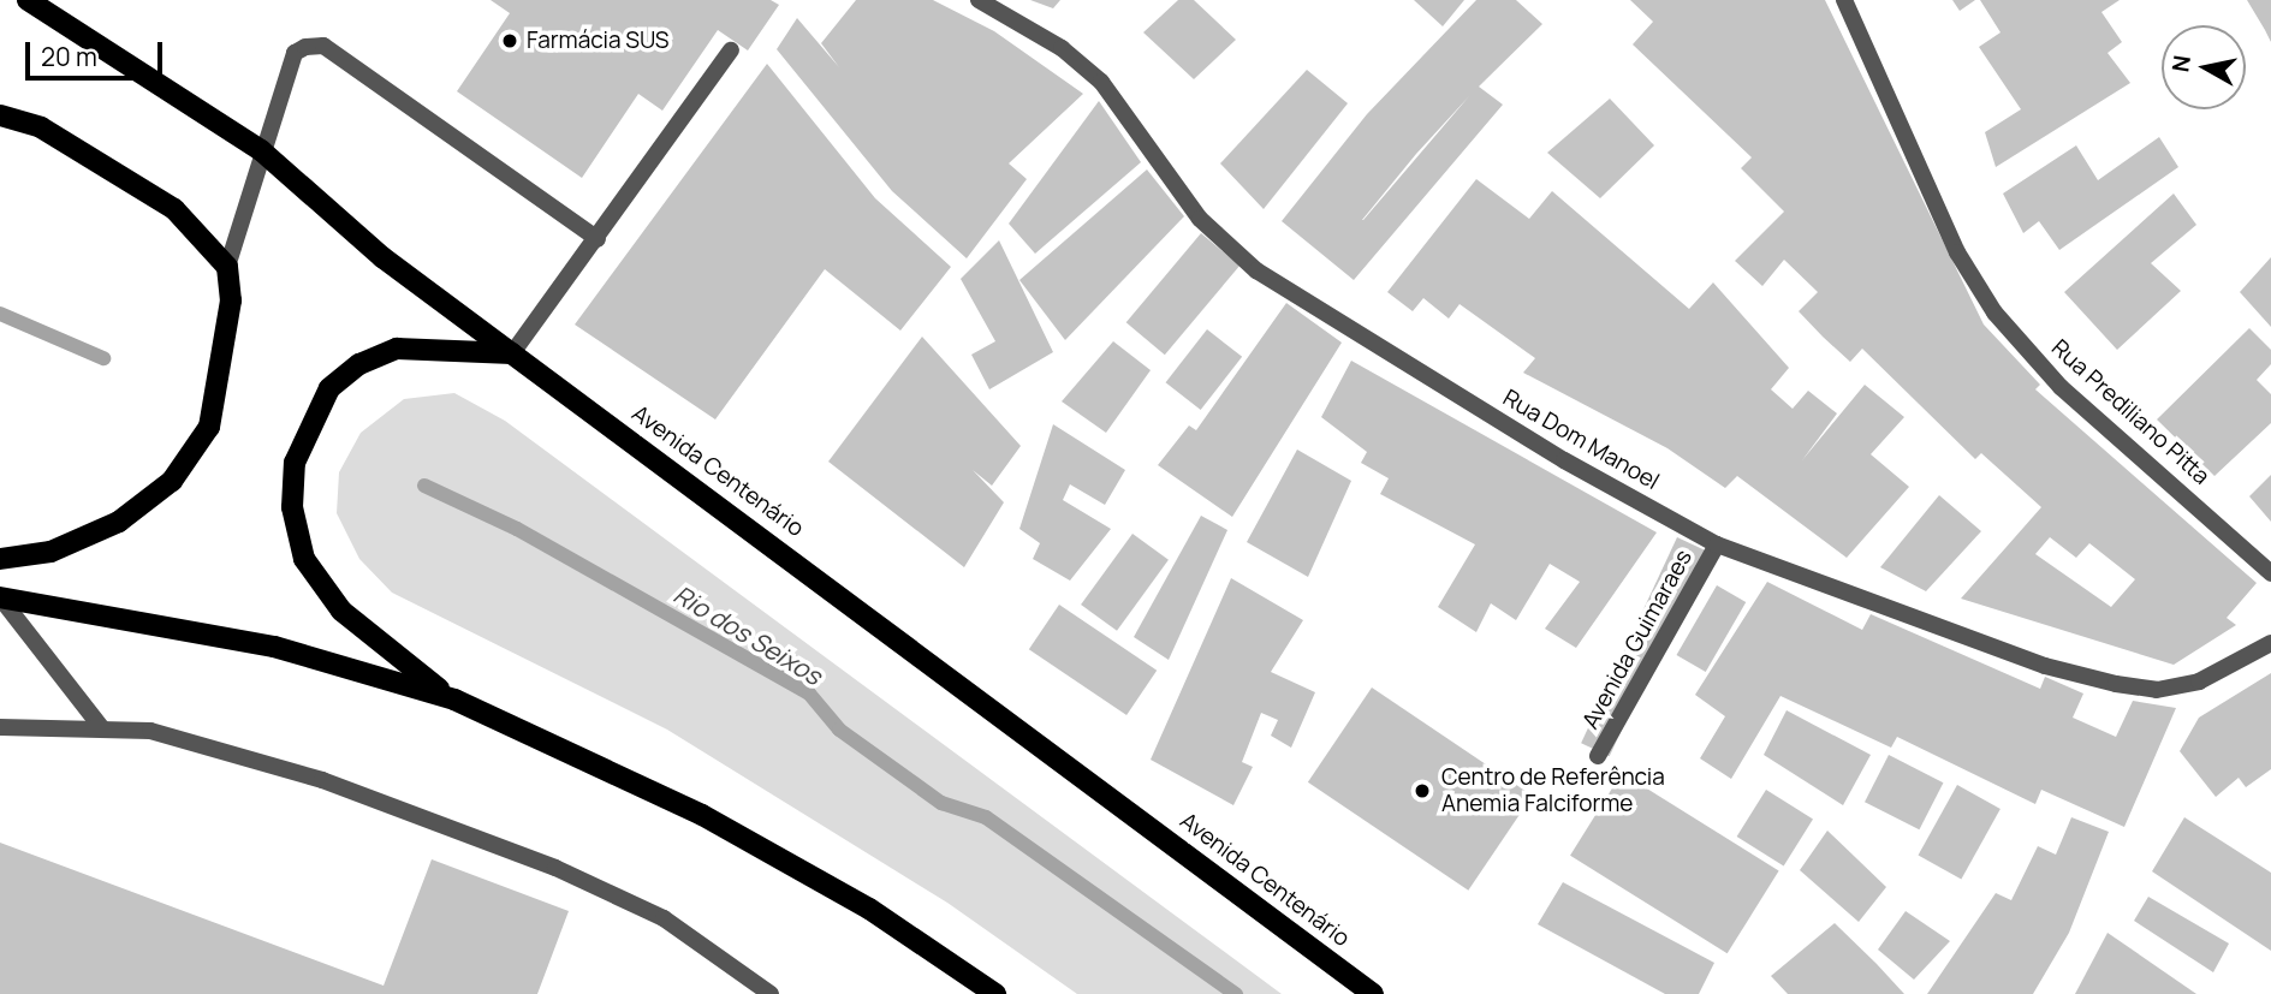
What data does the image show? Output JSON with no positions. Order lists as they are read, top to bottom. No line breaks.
{"streets":{"main road":["Avenida Centenário"],"street":["Rua Prediliano Pitta","Rua Dom Manoel","Avenida Guimaraes"]},"crossings":[["Rua Dom Manoel","Avenida Guimaraes"]],"water":["Rio dos Seixos"],"places":["Farmácia SUS","Centro de Referência Anemia Falciforme"],"scale_bar":"20 m","north":"left"}
